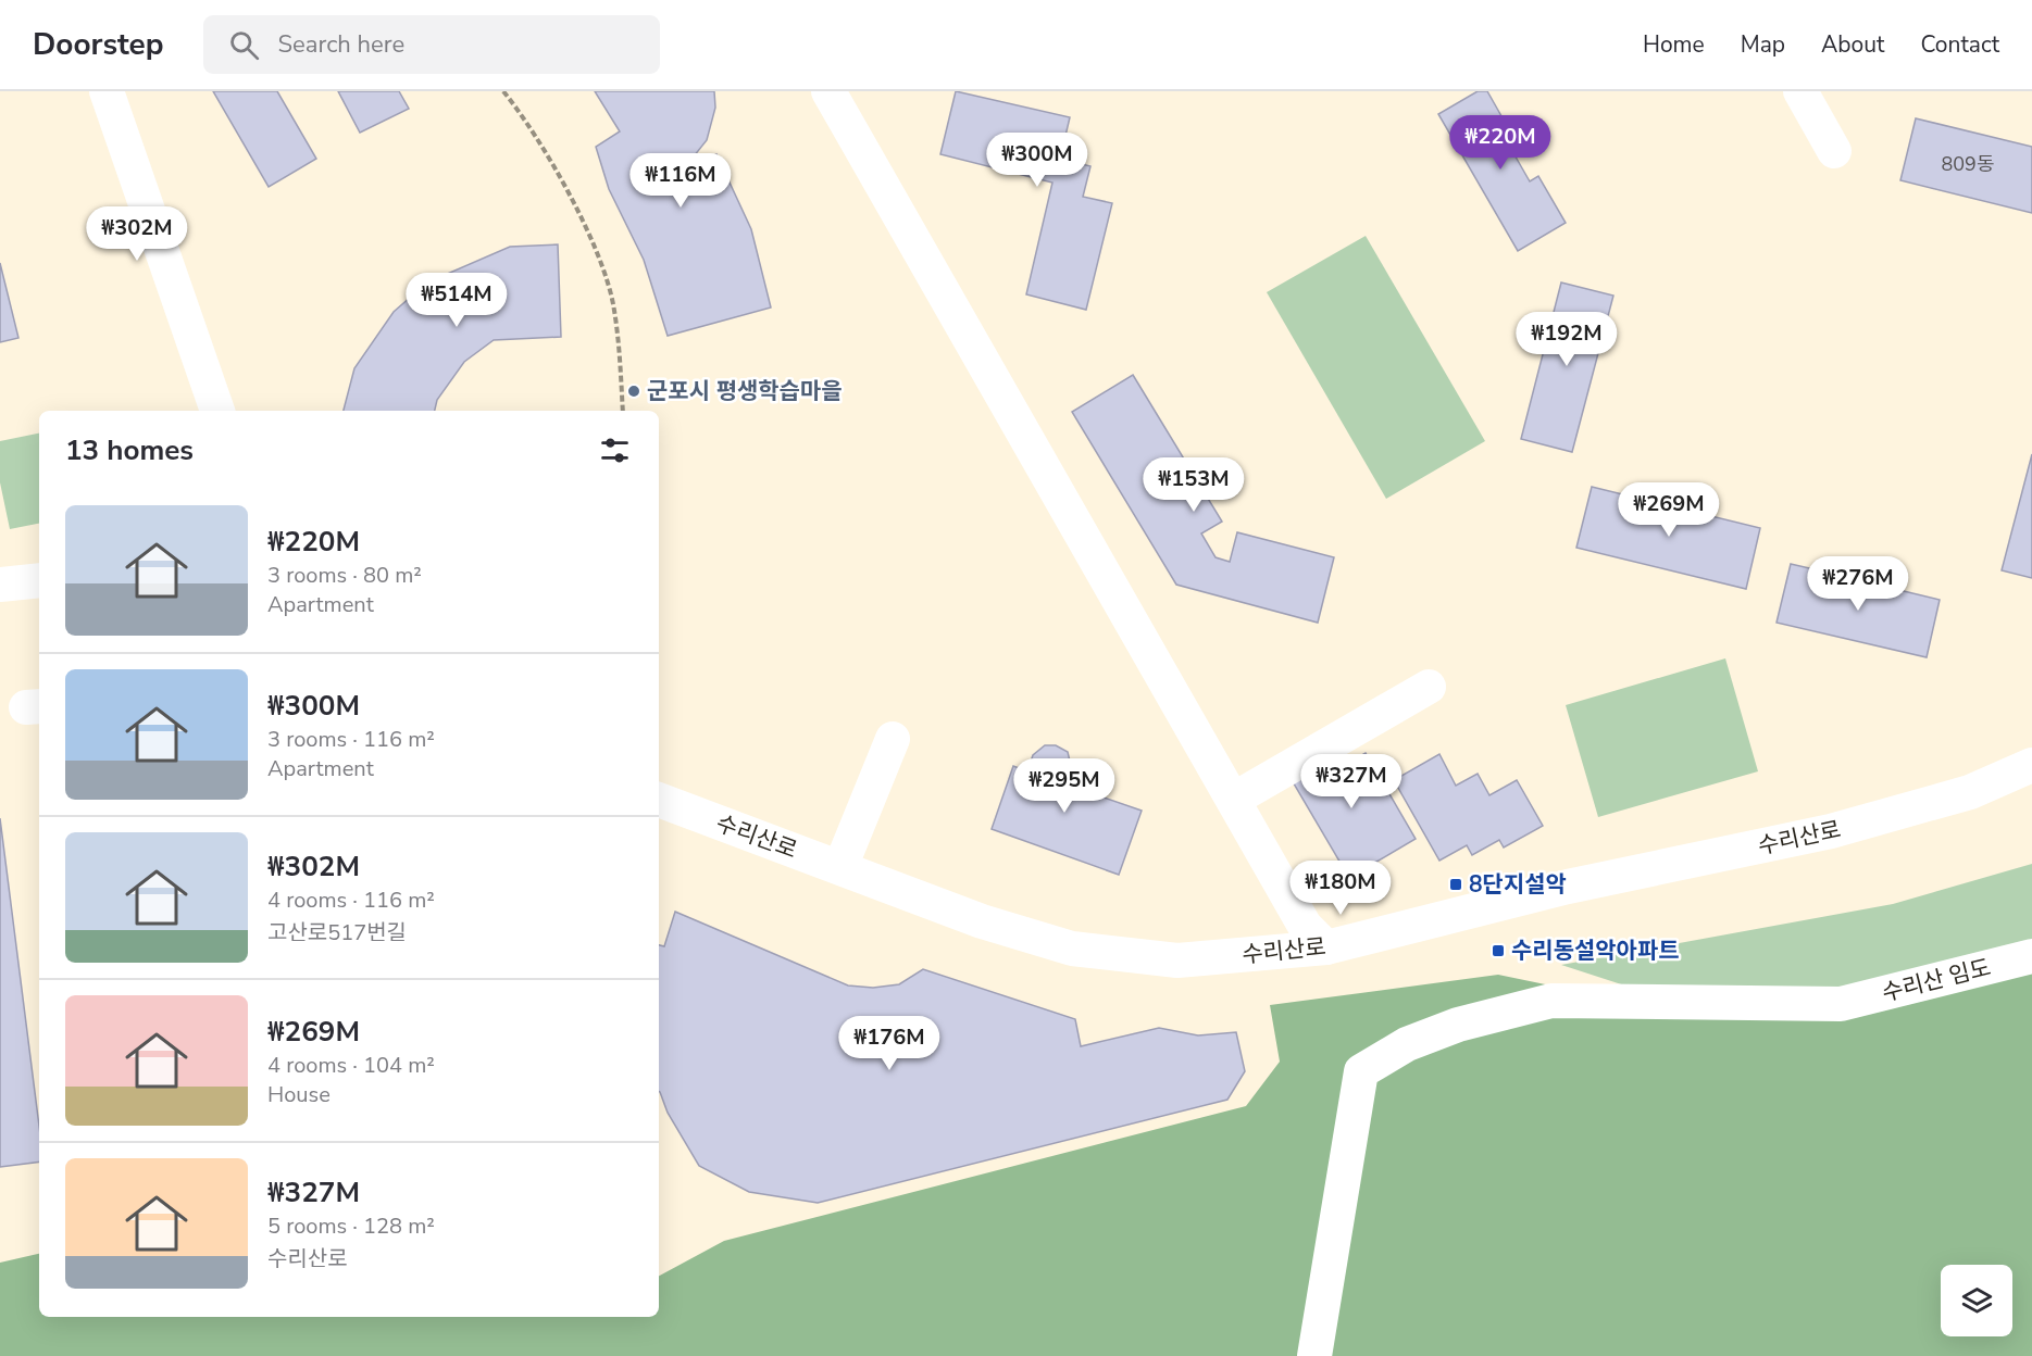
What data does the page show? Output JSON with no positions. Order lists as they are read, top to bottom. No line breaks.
{"streets":{"street":["수리산로","수리산 임도"]},"places":{"other":["군포시 평생학습마을"],"transit":["8단지설악","수리동설악아파트"]},"house_numbers":["809동"],"page":{"header":"Doorstep","search":"Search here","nav":["Home","Map","About","Contact"],"price":["₩220M","₩300M","₩116M","₩302M","₩514M","₩192M","₩153M","₩269M","₩276M","₩327M","₩295M","₩180M","₩176M"],"heading":"13 homes","list":[{"name":"₩220M","note":"3 rooms · 80 m² · Apartment"},{"name":"₩300M","note":"3 rooms · 116 m² · Apartment"},{"name":"₩302M","note":"4 rooms · 116 m² · 고산로517번길"},{"name":"₩269M","note":"4 rooms · 104 m² · House"},{"name":"₩327M","note":"5 rooms · 128 m² · 수리산로"}]}}
